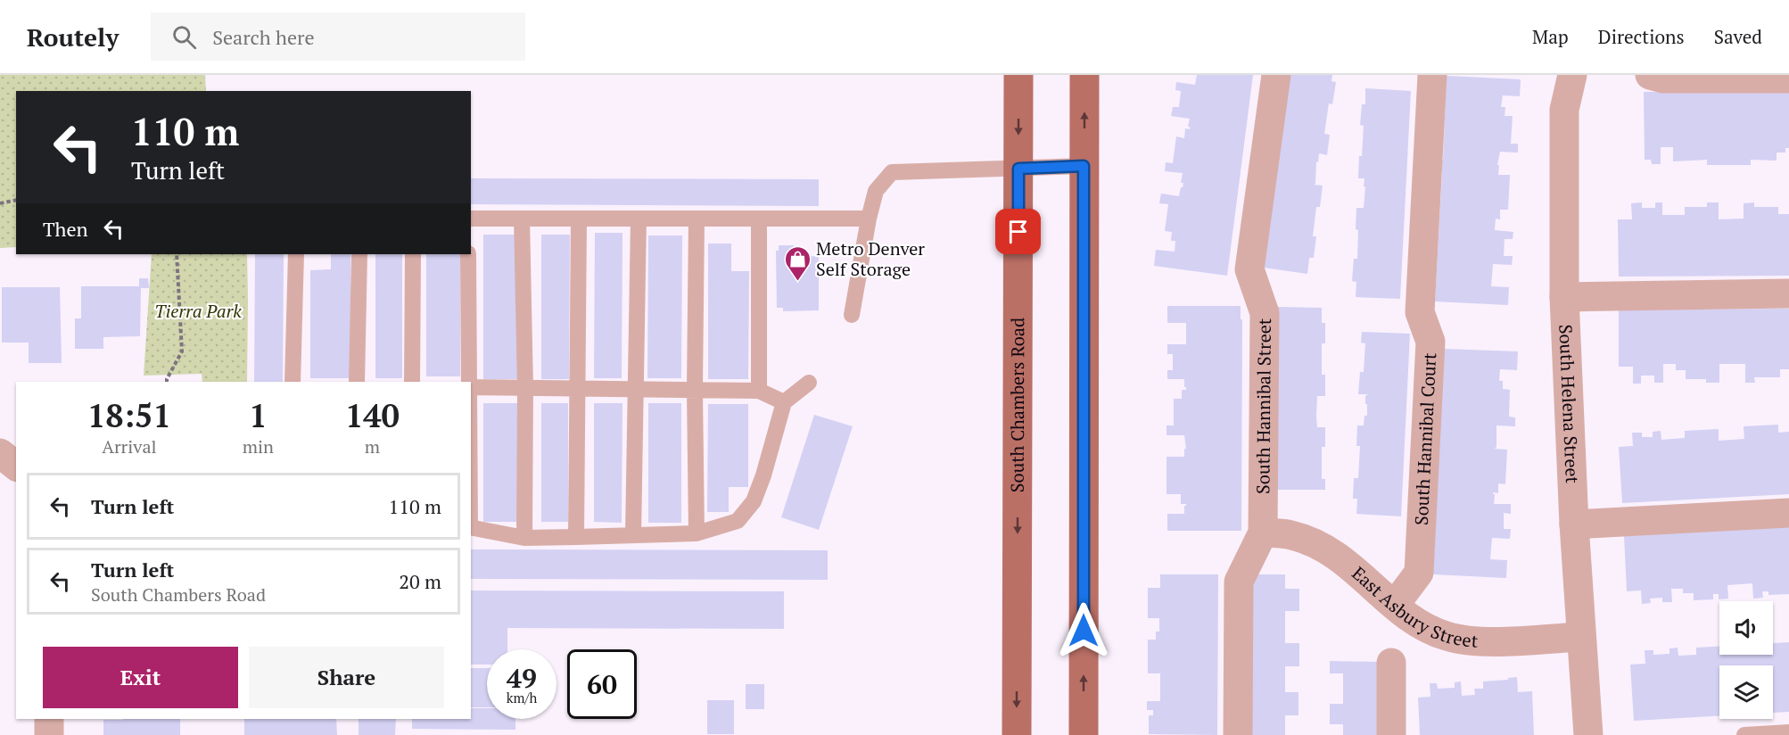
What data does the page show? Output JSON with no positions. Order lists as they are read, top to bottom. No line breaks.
{"streets":{"main road":["South Chambers Road"],"street":["South Helena Street","South Hannibal Street","South Hannibal Court","East Asbury Street"]},"crossings":[["South Helena Street","East Asbury Street"],["South Hannibal Street","East Asbury Street"],["South Hannibal Court","East Asbury Street"]],"parks":["Tierra Park"],"places":{"shop":["Metro Denver Self Storage"]},"page":{"header":"Routely","search":"Search here","nav":["Map","Directions","Saved"],"turn":["110 m","Turn left"],"then":"Then","eta":["18:51","Arrival","1","min","140","m"],"list":[{"name":"Turn left","value":"110 m"},{"name":"Turn left","note":"South Chambers Road","value":"20 m"}],"buttons":["Exit","Share"],"speed":"49 km/h","limit":"60"}}
